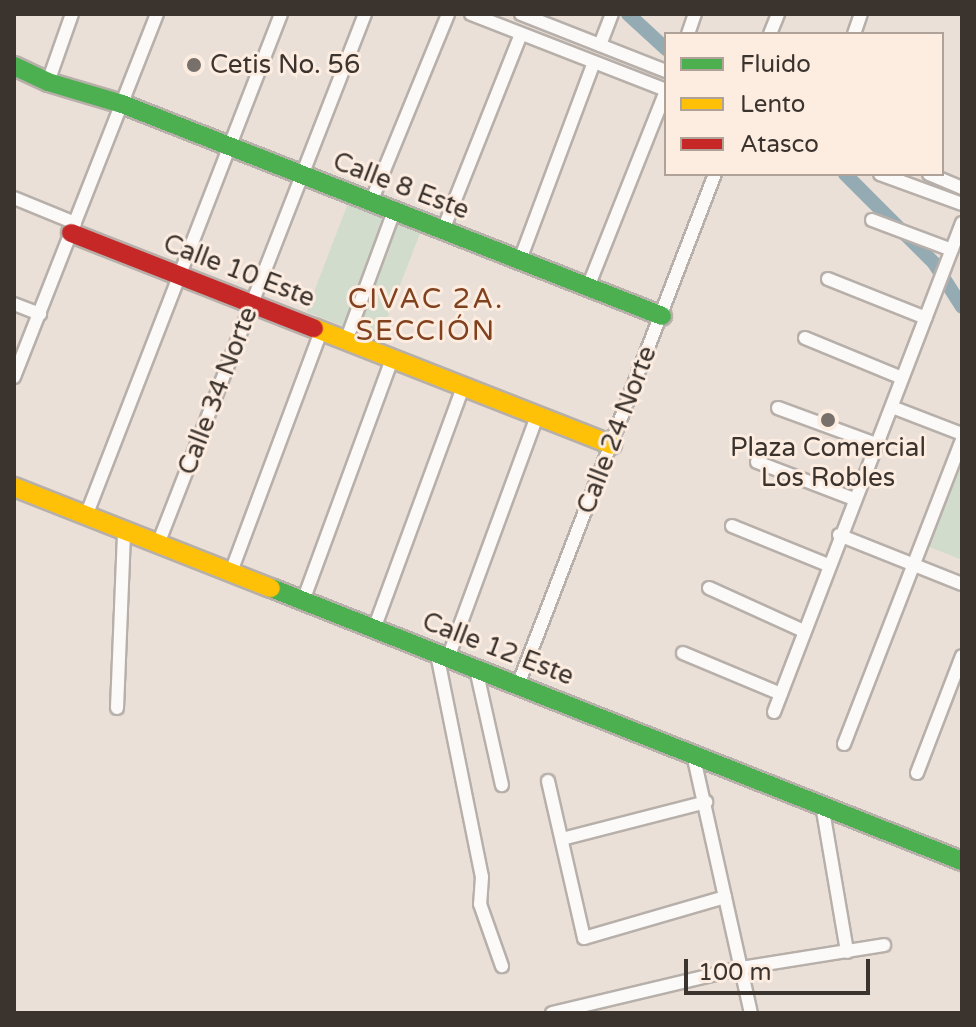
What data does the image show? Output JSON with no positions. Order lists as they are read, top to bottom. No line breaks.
{"streets":{"street":["Calle 8 Este","Calle 10 Este","Calle 34 Norte","Calle 24 Norte","Calle 12 Este"]},"crossings":[["Calle 8 Este","Calle 34 Norte"],["Calle 8 Este","Calle 24 Norte"],["Calle 10 Este","Calle 34 Norte"],["Calle 10 Este","Calle 24 Norte"],["Calle 34 Norte","Calle 12 Este"],["Calle 24 Norte","Calle 12 Este"]],"districts":["CIVAC 2A. SECCIÓN"],"places":["Cetis No. 56","Plaza Comercial Los Robles"],"legend":["Fluido","Lento","Atasco"],"scale_bar":"100 m"}
